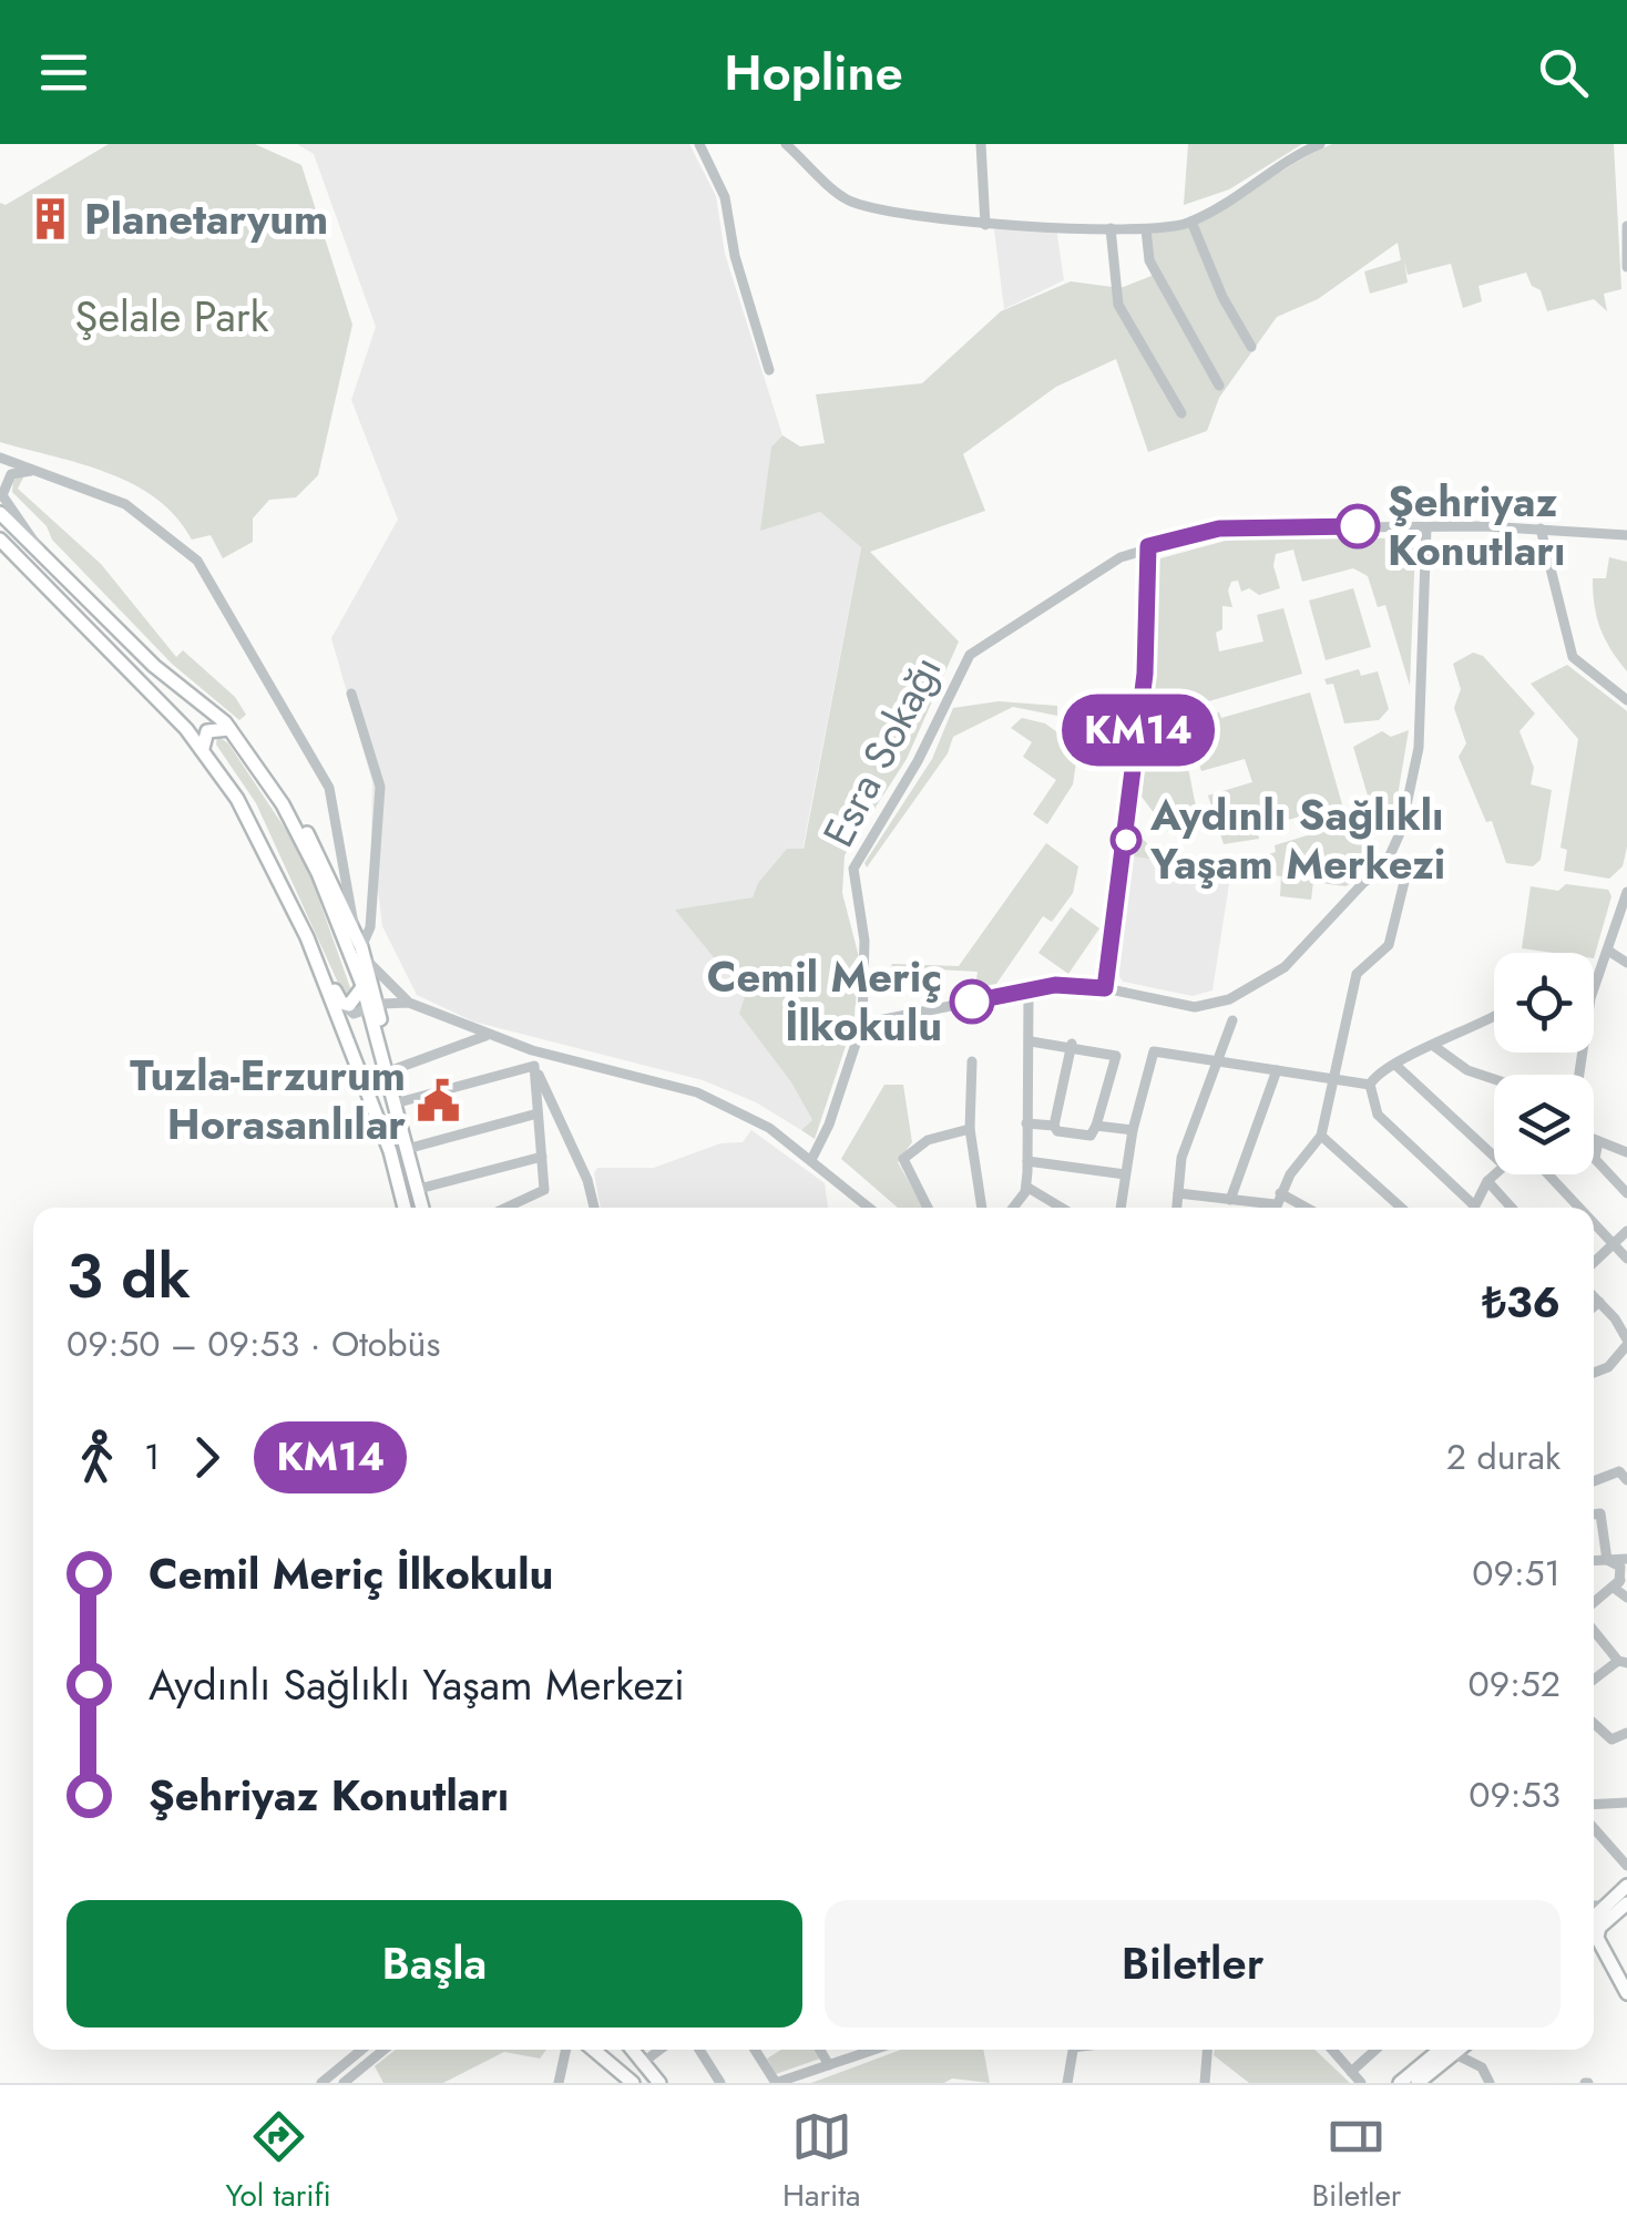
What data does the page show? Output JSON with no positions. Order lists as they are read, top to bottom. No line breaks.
{"streets":{"street":["Esra Sokağı"]},"parks":["Şelale Park"],"places":{"building":["Planetaryum"],"other":["Şehriyaz Konutları","Aydınlı Sağlıklı Yaşam Merkezi","Cemil Meriç İlkokulu"],"public building":["Tuzla-Erzurum Horasanlılar"]},"lines":["bus line KM14"],"page":{"header":"Hopline","on_map":"KM14","heading":["3 dk","09:50 – 09:53 · Otobüs","₺36"],"legs":["1","KM14","2 durak"],"list":[{"name":"Cemil Meriç İlkokulu","value":"09:51"},{"name":"Aydınlı Sağlıklı Yaşam Merkezi","value":"09:52"},{"name":"Şehriyaz Konutları","value":"09:53"}],"buttons":["Başla","Biletler"],"tabs":["Yol tarifi","Harita","Biletler"]}}
